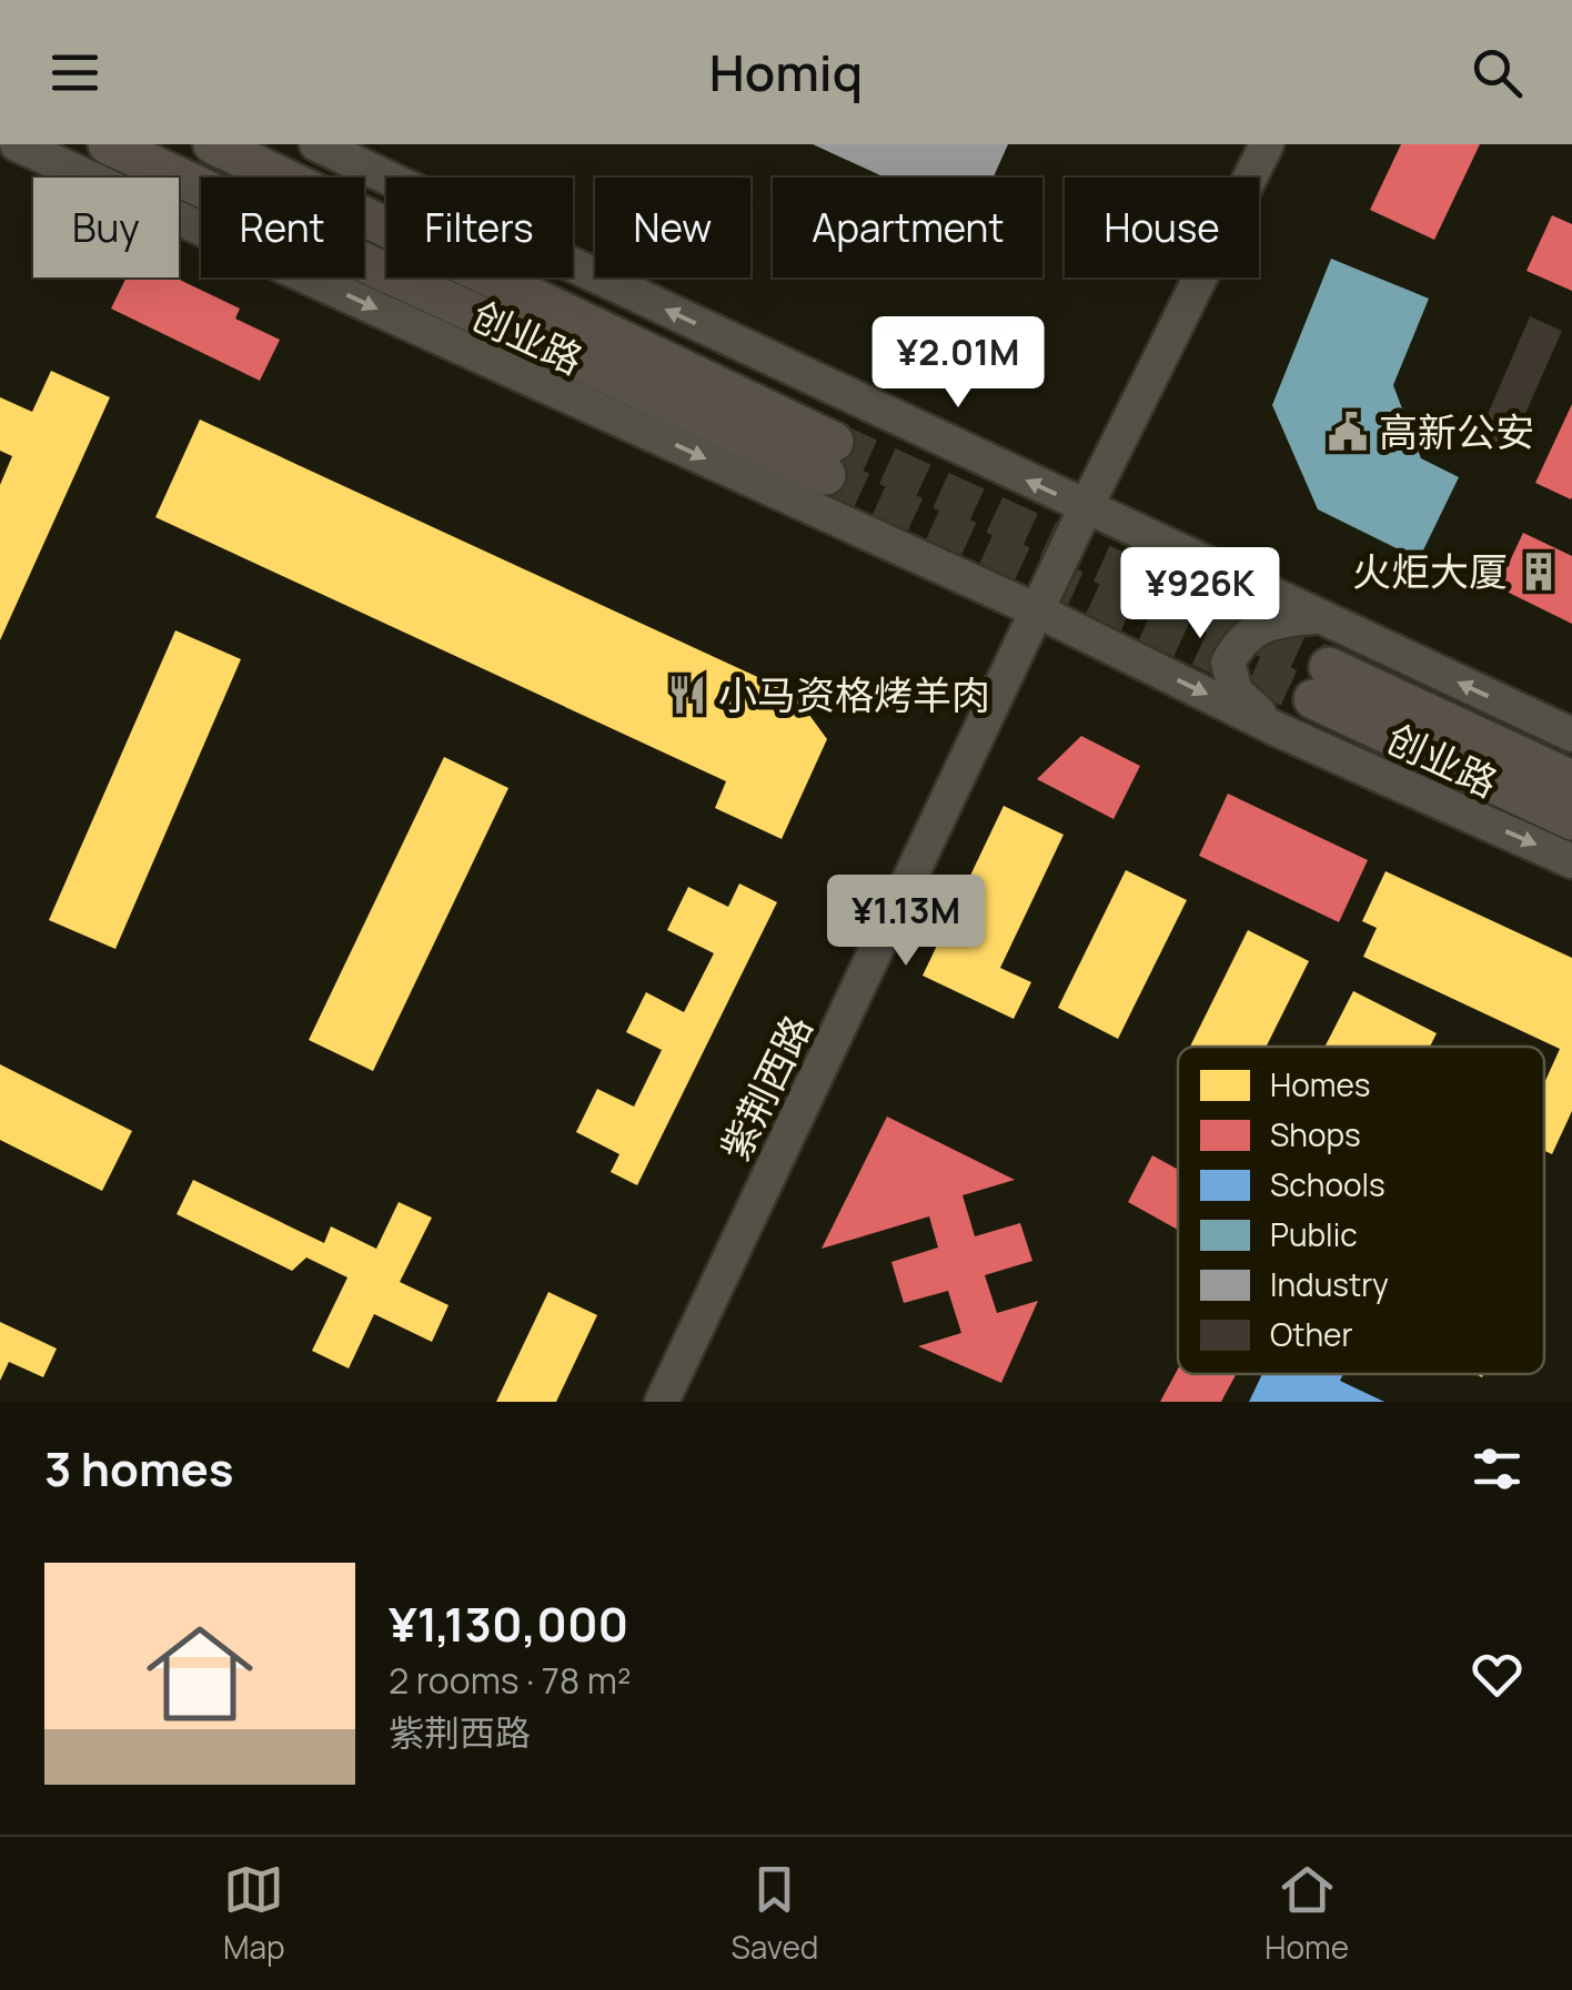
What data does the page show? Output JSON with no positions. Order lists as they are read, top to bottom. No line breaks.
{"streets":{"main road":["创业路"],"street":["紫荆西路"]},"places":{"public building":["高新公安"],"building":["火炬大厦"],"restaurant":["小马资格烤羊肉"]},"legend":["Homes","Shops","Schools","Public","Industry","Other"],"page":{"header":"Homiq","chip":["Buy","Rent","Filters","New","Apartment","House"],"price":["¥2.01M","¥926K","¥1.13M"],"heading":"3 homes","list":[{"name":"¥1,130,000","note":"2 rooms · 78 m² · 紫荆西路"}],"tabs":["Map","Saved","Home"]}}
